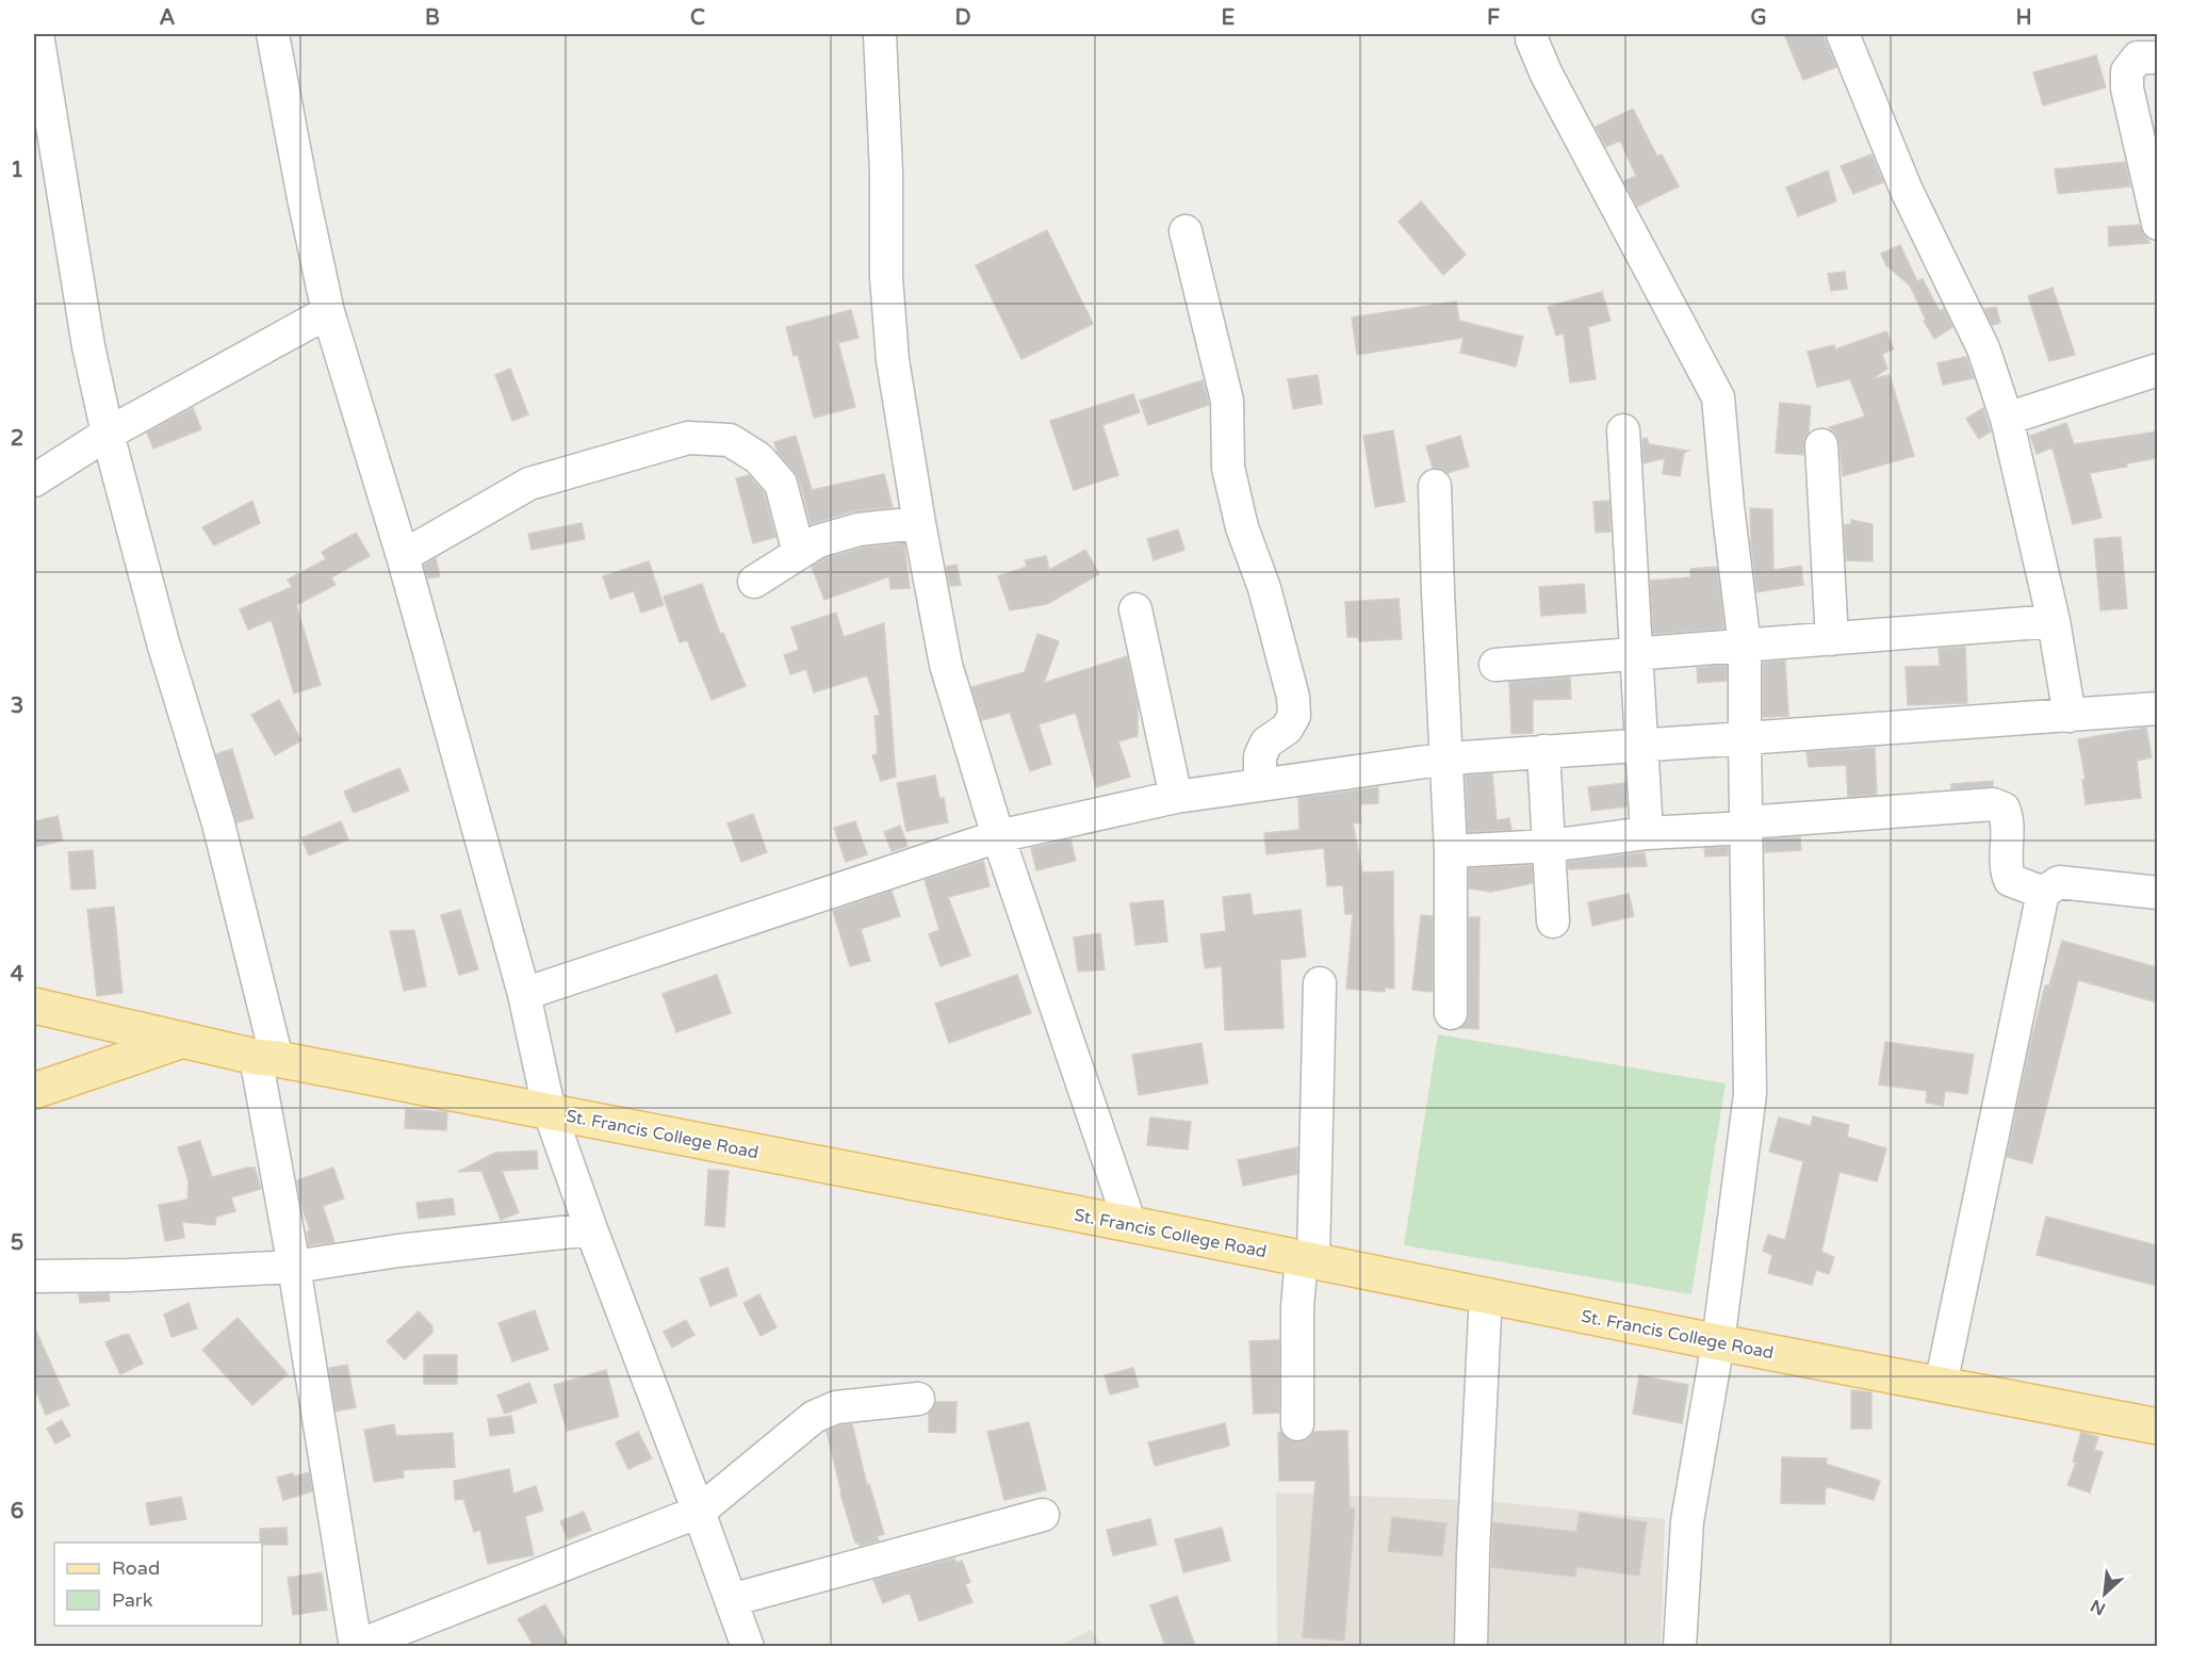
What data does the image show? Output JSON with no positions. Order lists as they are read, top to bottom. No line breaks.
{"streets":{"main road":["St. Francis College Road"]},"legend":["Road","Park"],"north":"bottom left","grid":{"columns":["A","B","C","D","E","F","G","H"],"rows":["1","2","3","4","5","6"]}}
